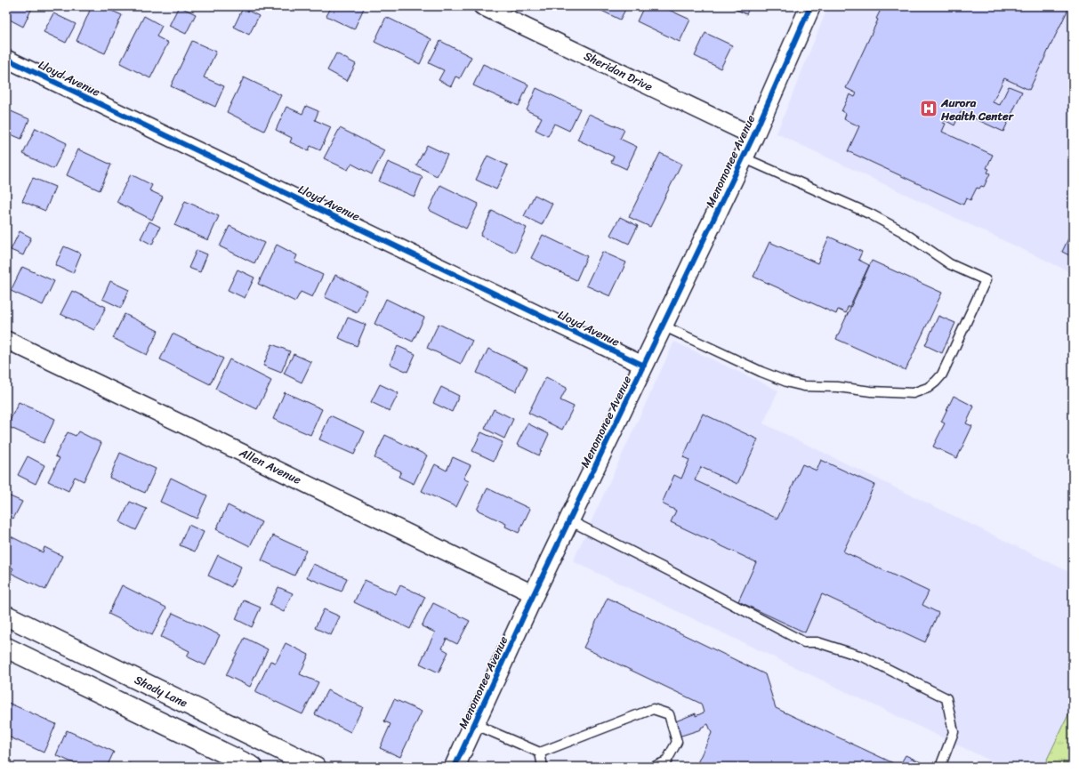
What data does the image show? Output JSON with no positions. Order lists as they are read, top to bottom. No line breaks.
{"streets":{"street":["Sheridan Drive","Lloyd Avenue","Menomonee Avenue","Allen Avenue","Shady Lane"]},"crossings":[["Sheridan Drive","Menomonee Avenue"],["Lloyd Avenue","Menomonee Avenue"],["Menomonee Avenue","Allen Avenue"]],"places":{"hospital":["Aurora Health Center"]}}
